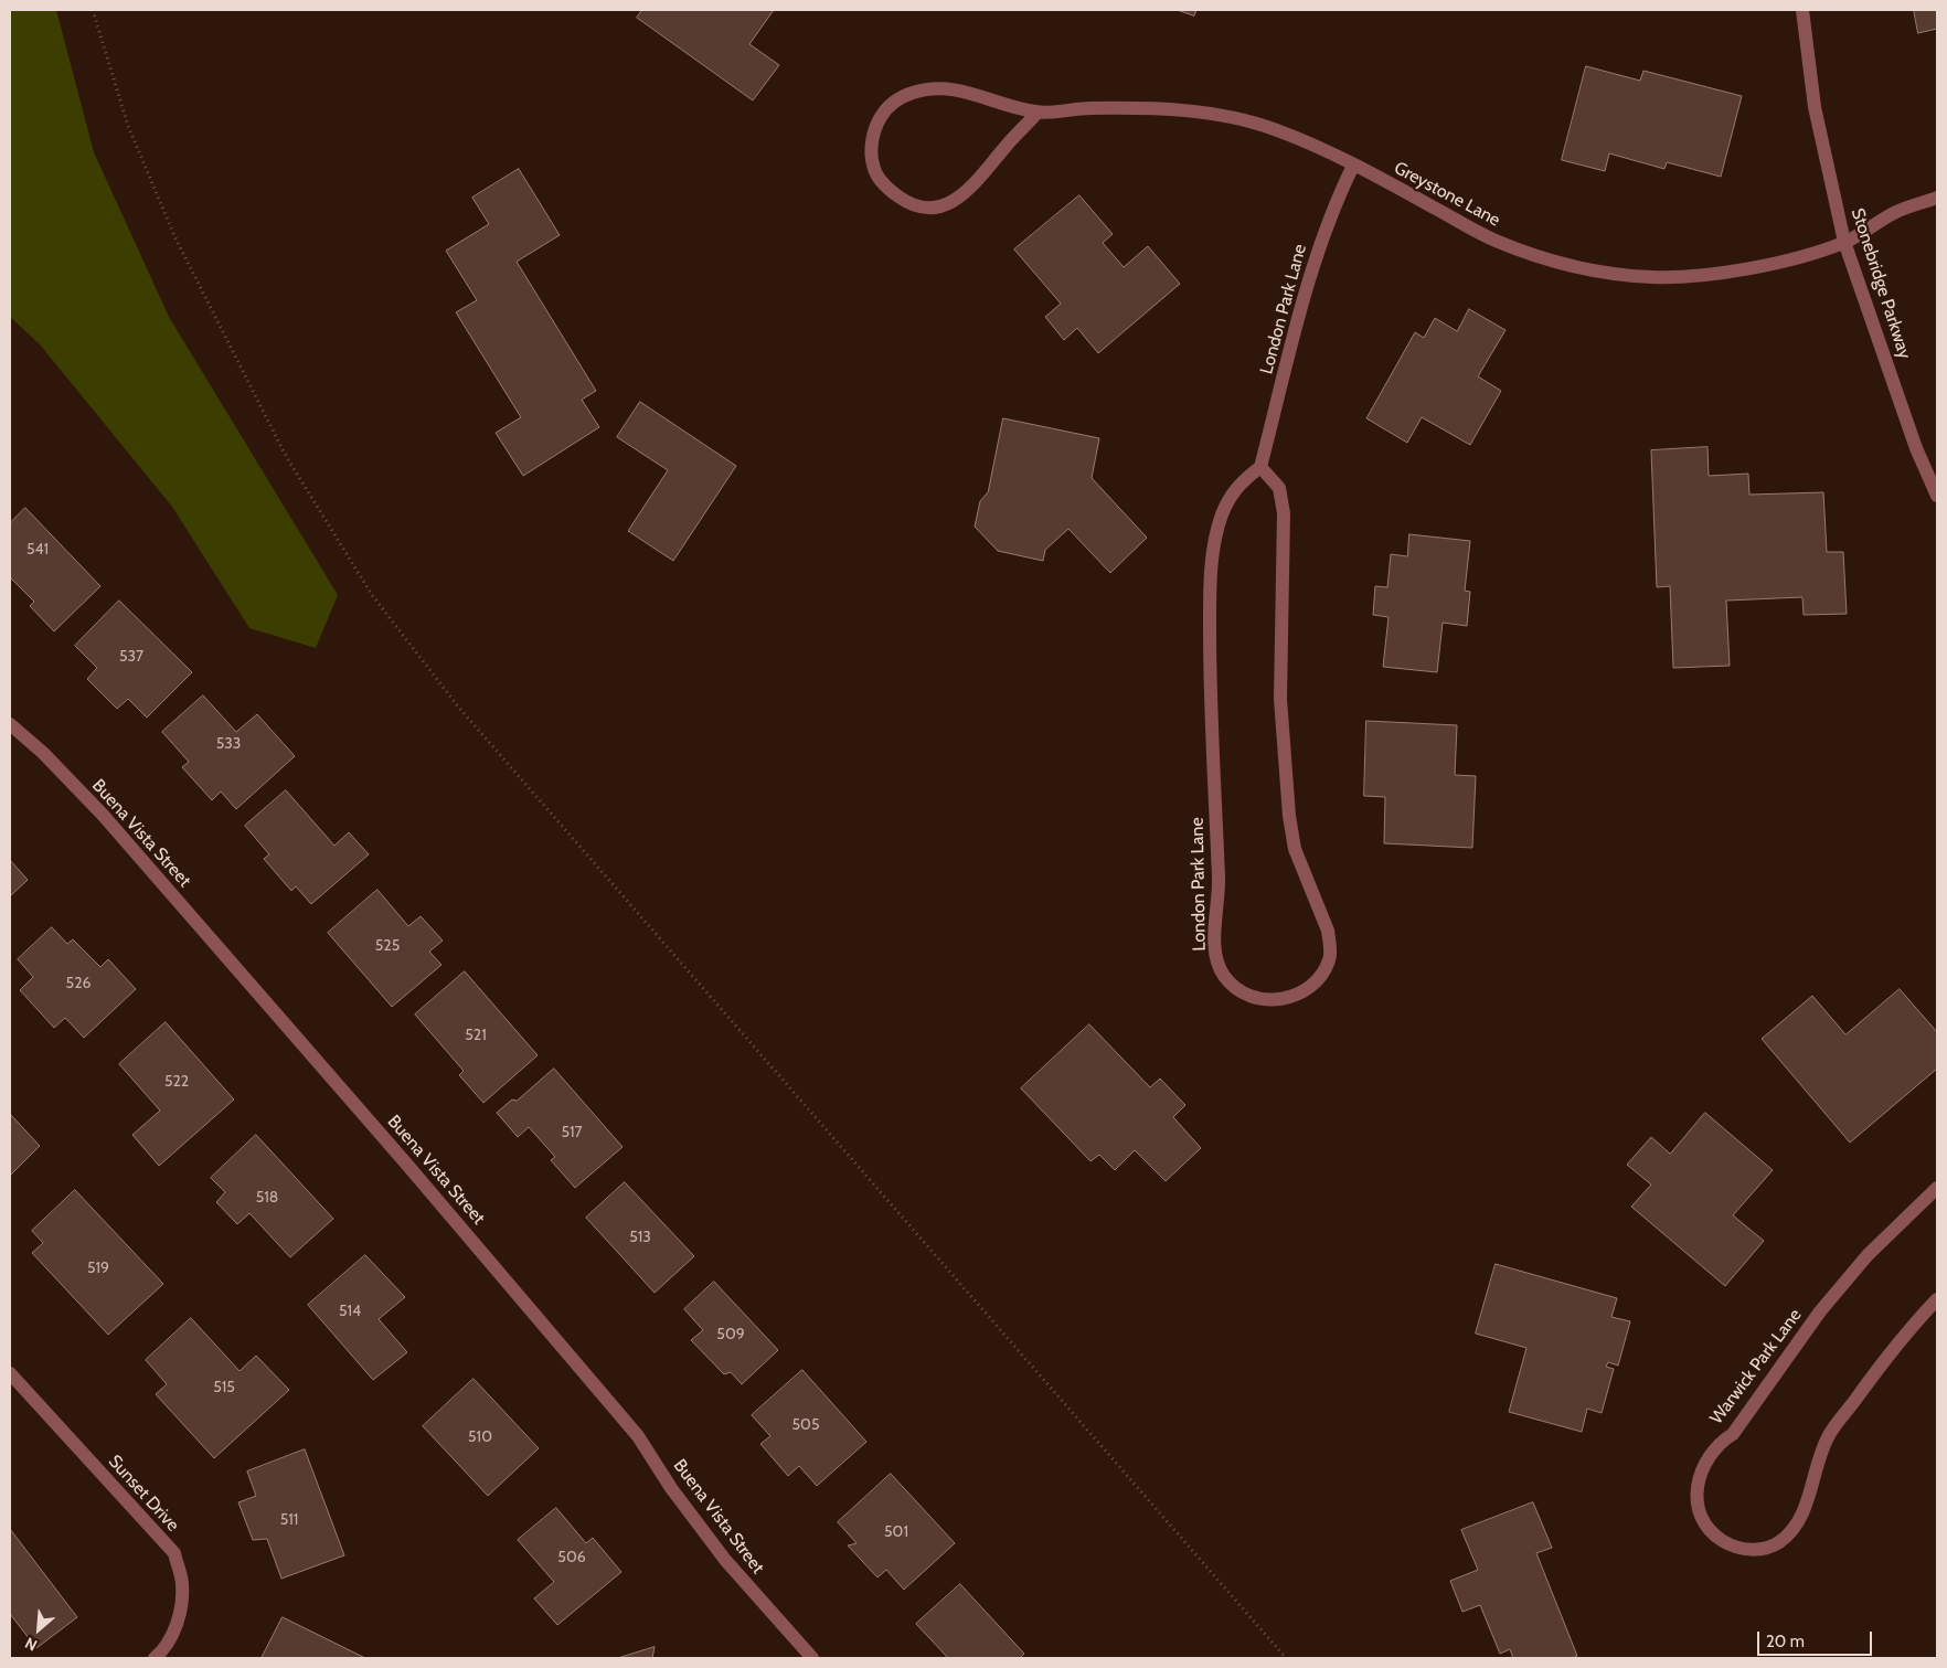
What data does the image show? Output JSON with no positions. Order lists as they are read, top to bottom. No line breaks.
{"streets":{"street":["Greystone Lane","Stonebridge Parkway","London Park Lane","Buena Vista Street","Warwick Park Lane","Sunset Drive"]},"crossings":[["Greystone Lane","Stonebridge Parkway"],["Greystone Lane","London Park Lane"]],"house_numbers":["541","537","533","525","526","521","522","517","518","513","519","514","509","515","505","510","511","501","506"],"scale_bar":"20 m","north":"bottom left"}
